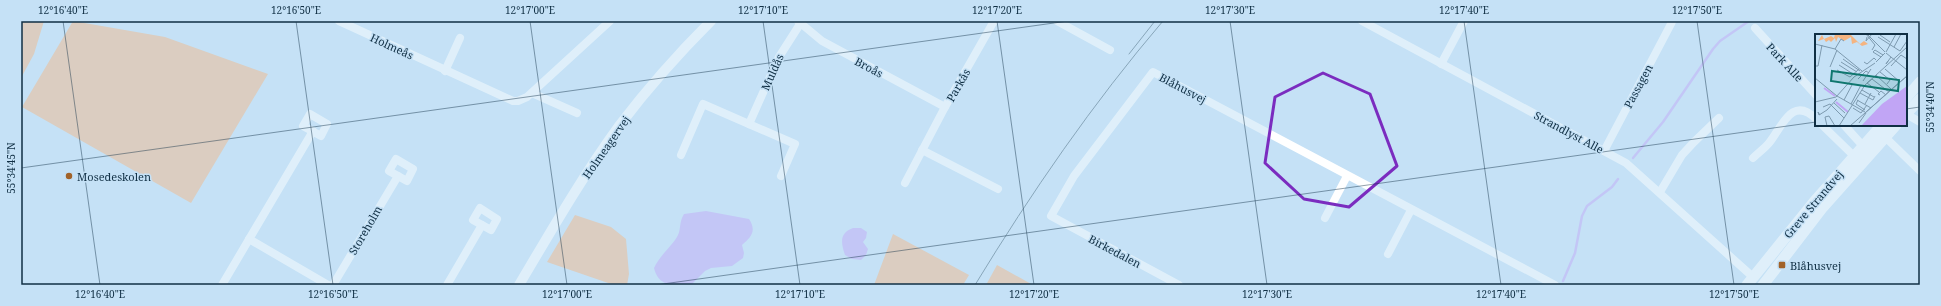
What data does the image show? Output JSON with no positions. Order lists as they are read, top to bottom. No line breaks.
{"streets":{"main road":["Greve Strandvej"],"street":["Holmeås","Park Alle","Broås","Muldås","Parkås","Passagen","Blåhusvej","Strandlyst Alle","Holmeagervej","Storeholm","Birkedalen"]},"crossings":[["Broås","Muldås"],["Broås","Parkås"],["Passagen","Strandlyst Alle"],["Blåhusvej","Birkedalen"],["Strandlyst Alle","Greve Strandvej"]],"places":{"other":["Mosedeskolen"],"transit":["Blåhusvej"]},"coordinates":["12°16'40\"E","12°16'50\"E","12°17'00\"E","12°17'10\"E","12°17'20\"E","12°17'30\"E","12°17'40\"E","12°17'50\"E","55°34'40\"N","55°34'45\"N"]}
